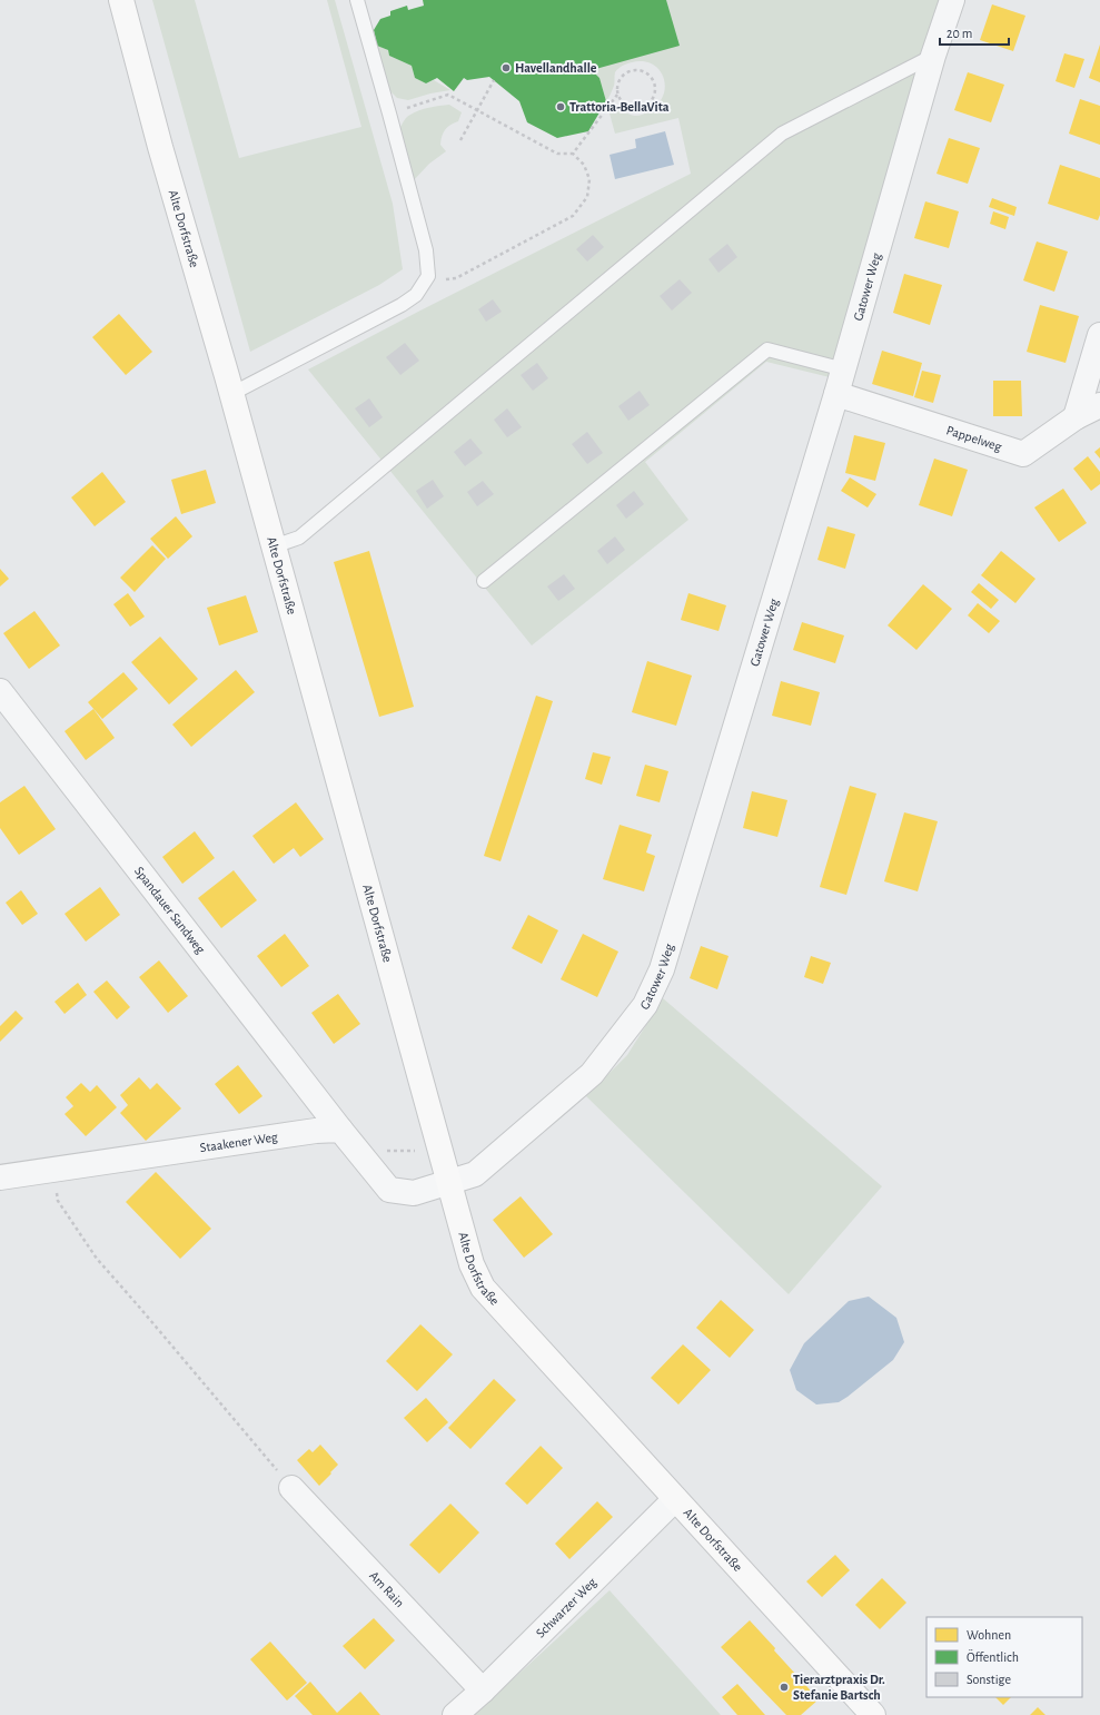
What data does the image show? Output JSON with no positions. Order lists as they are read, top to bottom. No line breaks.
{"streets":{"street":["Alte Dorfstraße","Gatower Weg","Pappelweg","Spandauer Sandweg","Staakener Weg","Am Rain","Schwarzer Weg"]},"crossings":[["Alte Dorfstraße","Gatower Weg"],["Alte Dorfstraße","Schwarzer Weg"],["Gatower Weg","Pappelweg"],["Spandauer Sandweg","Staakener Weg"],["Am Rain","Schwarzer Weg"]],"places":["Havellandhalle","Trattoria-BellaVita","Tierarztpraxis Dr. Stefanie Bartsch"],"legend":["Wohnen","Öffentlich","Sonstige"],"scale_bar":"20 m"}
